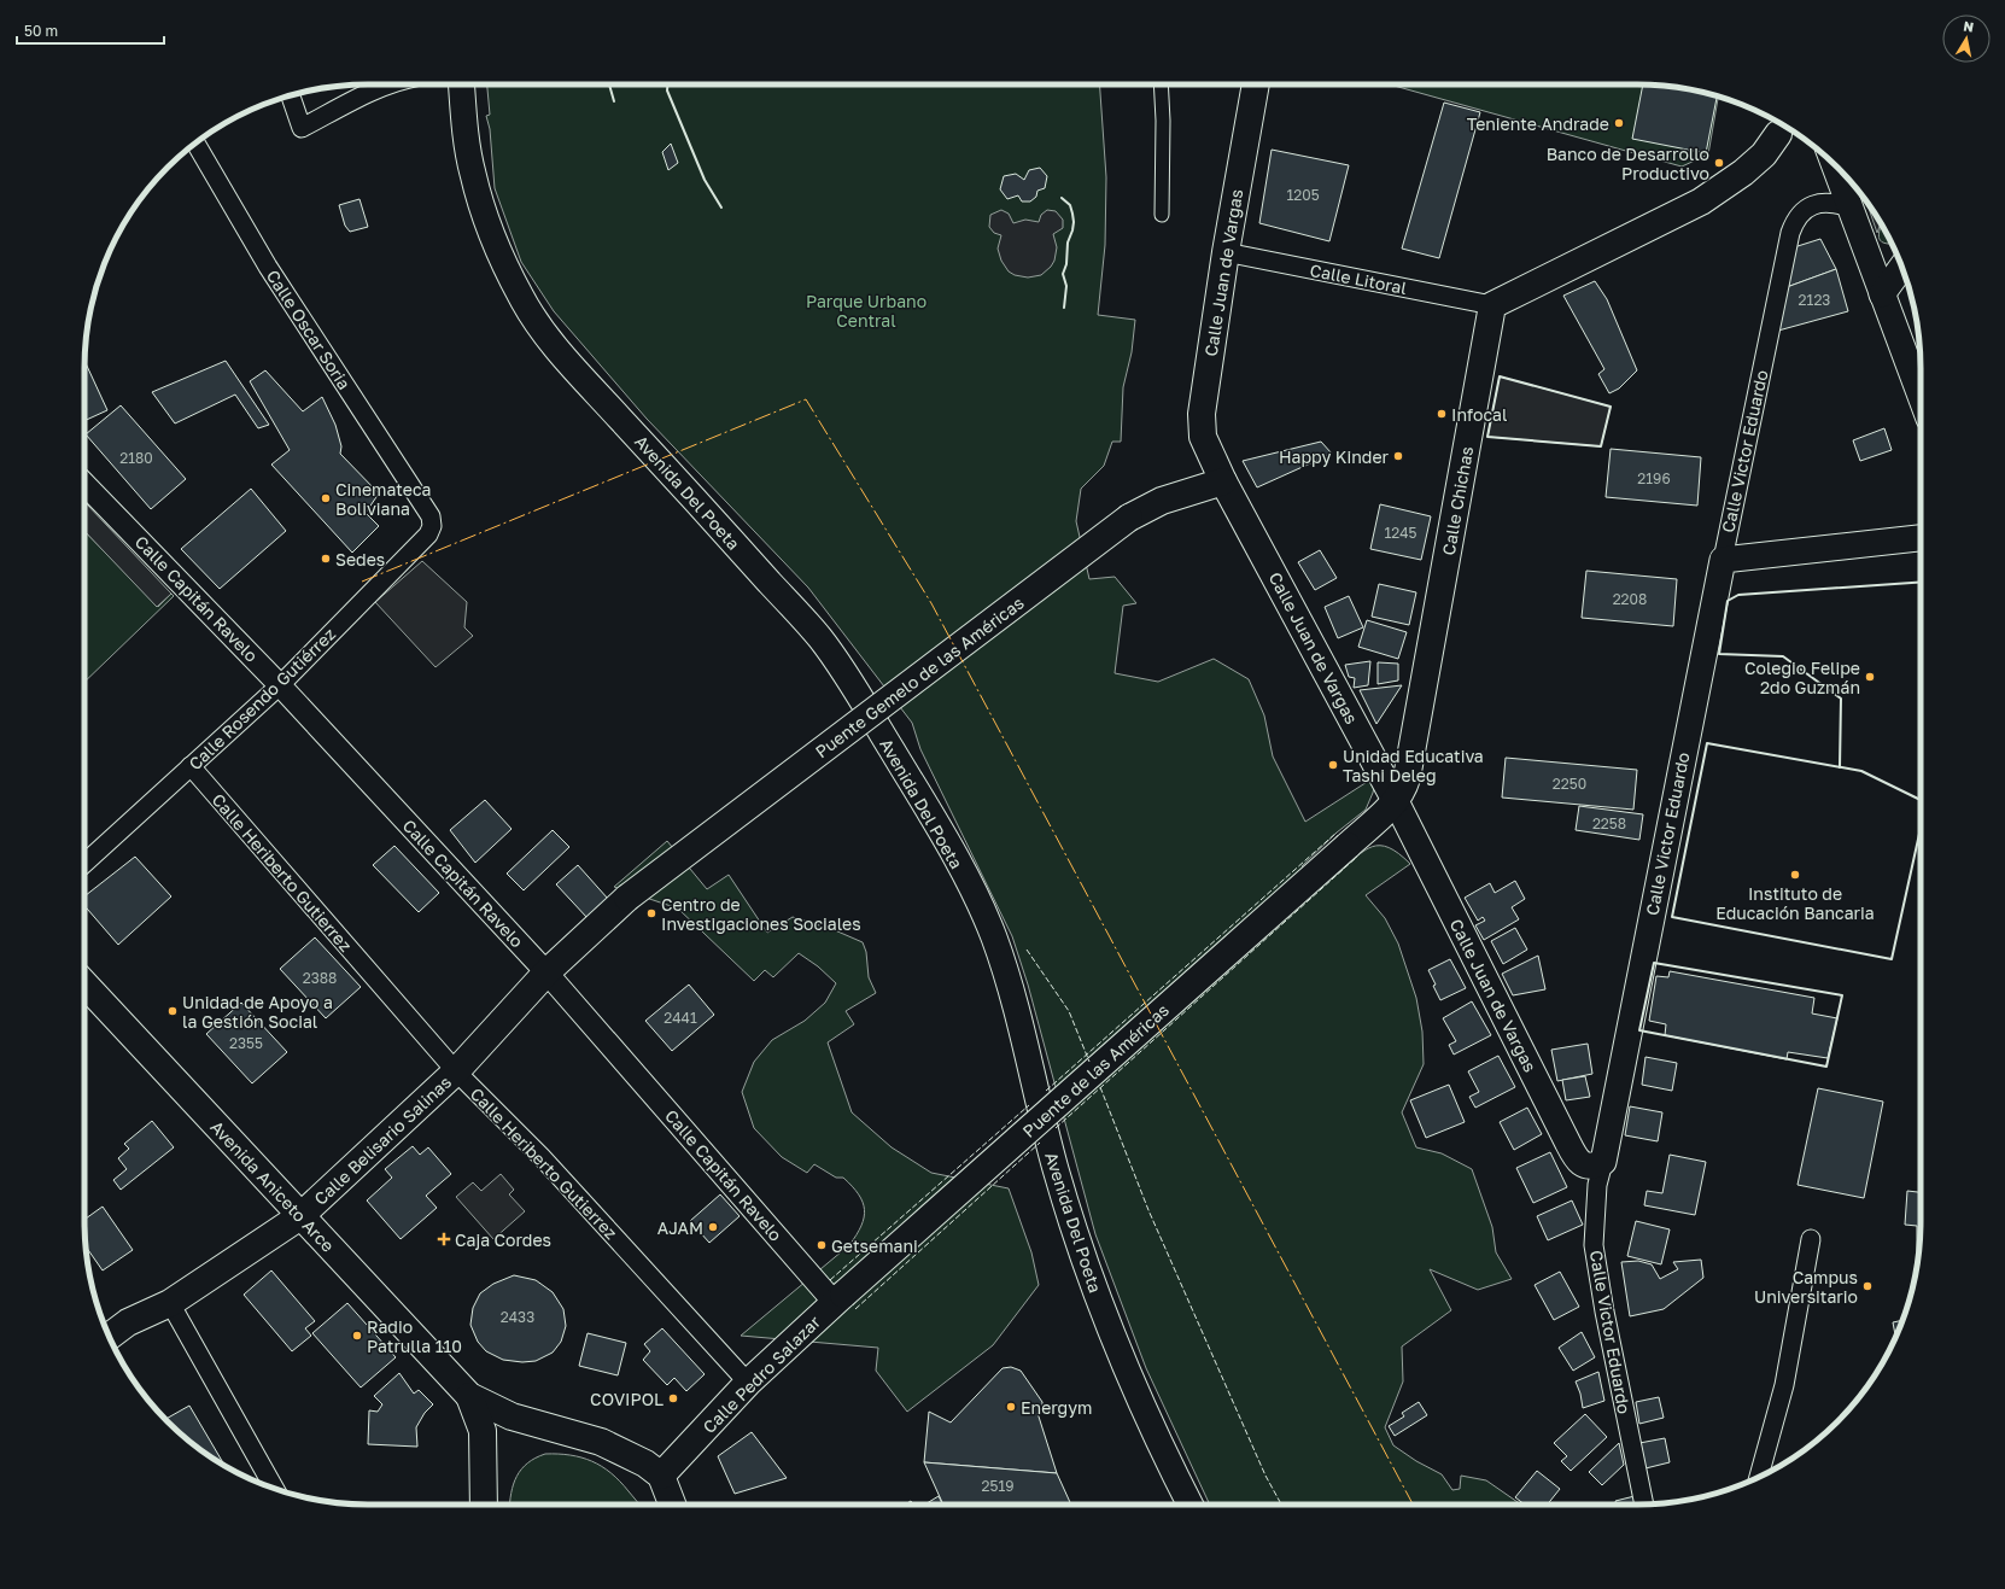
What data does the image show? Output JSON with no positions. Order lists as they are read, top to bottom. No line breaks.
{"streets":{"main road":["Calle Juan de Vargas","Calle Victor Eduardo","Avenida Del Poeta","Calle Chichas","Puente Gemelo de las Américas","Puente de las Américas","Calle Belisario Salinas","Avenida Aniceto Arce","Calle Pedro Salazar"],"street":["Calle Litoral","Calle Oscar Soria","Calle Capitán Ravelo","Calle Rosendo Gutiérrez","Calle Heriberto Gutierrez"]},"crossings":[["Calle Juan de Vargas","Calle Litoral"],["Calle Juan de Vargas","Calle Victor Eduardo"],["Calle Juan de Vargas","Calle Chichas"],["Calle Juan de Vargas","Puente Gemelo de las Américas"],["Calle Litoral","Calle Chichas"],["Calle Oscar Soria","Calle Rosendo Gutiérrez"],["Calle Chichas","Puente de las Américas"],["Calle Capitán Ravelo","Calle Rosendo Gutiérrez"],["Calle Capitán Ravelo","Puente de las Américas"],["Calle Capitán Ravelo","Calle Belisario Salinas"],["Calle Capitán Ravelo","Calle Pedro Salazar"],["Puente Gemelo de las Américas","Calle Belisario Salinas"],["Calle Rosendo Gutiérrez","Calle Heriberto Gutierrez"],["Calle Heriberto Gutierrez","Calle Belisario Salinas"],["Calle Heriberto Gutierrez","Calle Pedro Salazar"],["Puente de las Américas","Calle Pedro Salazar"],["Calle Belisario Salinas","Avenida Aniceto Arce"],["Avenida Aniceto Arce","Calle Pedro Salazar"]],"parks":["Parque Urbano Central"],"places":{"other":["Teniente Andrade","Banco de Desarrollo Productivo","Infocal","Happy Kinder","Cinemateca Boliviana","Sedes","Colegio Felipe 2do Guzmán","Unidad Educativa Tashi Deleg","Instituto de Educación Bancaria","Centro de Investigaciones Sociales","Unidad de Apoyo a la Gestión Social","AJAM","Getsemani","Campus Universitario","Radio Patrulla 110","COVIPOL","Energym"],"health":["Caja Cordes"]},"house_numbers":["1205","2123","2180","2196","1245","2208","2250","2258","2388","2441","2355","2433","2519"],"scale_bar":"50 m","north":"top"}
